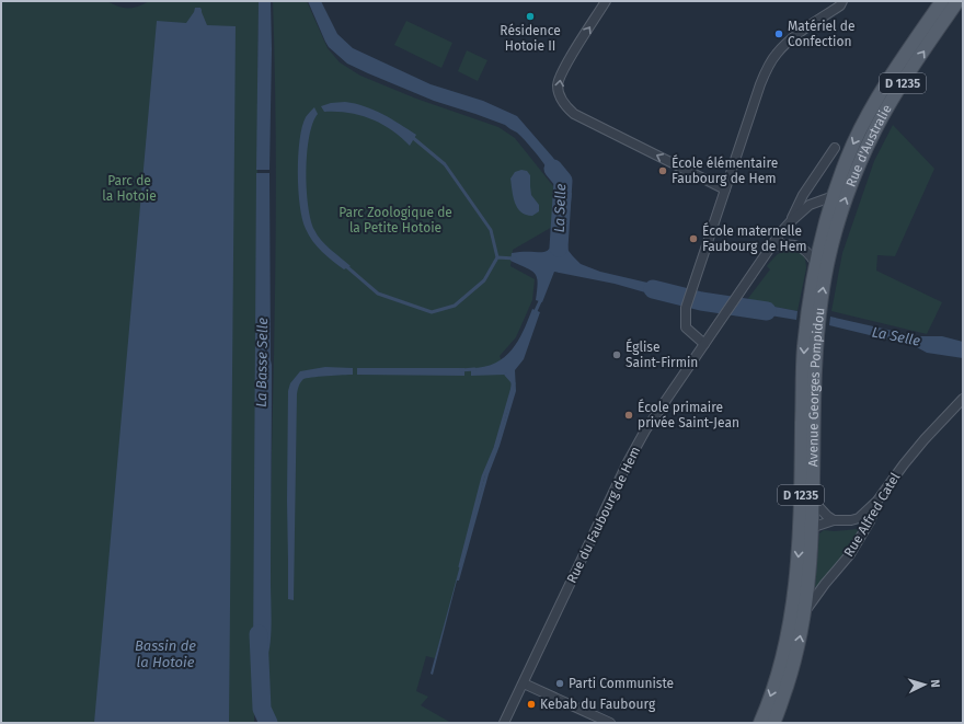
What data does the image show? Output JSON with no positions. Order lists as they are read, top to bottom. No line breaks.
{"streets":{"main road":["D 1235","Rue d'Australie","Avenue Georges Pompidou"],"street":["Rue du Faubourg de Hem","Rue Alfred Catel"]},"crossings":[["Rue d'Australie","Avenue Georges Pompidou"],["Rue d'Australie","Rue du Faubourg de Hem"],["Avenue Georges Pompidou","Rue Alfred Catel"]],"water":["La Selle","La Basse Selle","Bassin de la Hotoie"],"parks":["Parc de la Hotoie","Parc Zoologique de la Petite Hotoie"],"places":["Résidence Hotoie II","Matériel de Confection","École élémentaire Faubourg de Hem","École maternelle Faubourg de Hem","Église Saint-Firmin","École primaire privée Saint-Jean","Parti Communiste","Kebab du Faubourg"],"north":"right"}
